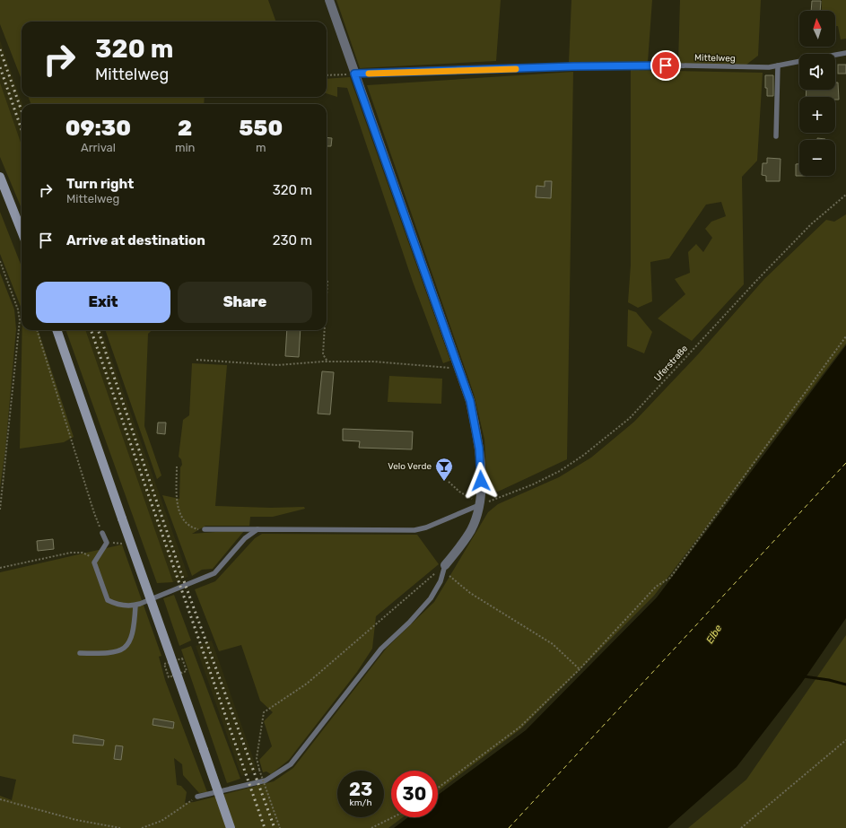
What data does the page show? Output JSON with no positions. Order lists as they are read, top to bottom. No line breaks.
{"streets":{"lane":["Mittelweg"],"path":["Uferstraße"]},"water":["Elbe"],"places":{"bar":["Velo Verde"]},"north":"top","page":{"map_buttons":["+","−"],"turn":["320 m","Mittelweg"],"eta":["09:30","Arrival","2","min","550","m"],"list":[{"name":"Turn right","note":"Mittelweg","value":"320 m"},{"name":"Arrive at destination","value":"230 m"}],"buttons":["Exit","Share"],"speed":"23 km/h","limit":"30"}}
